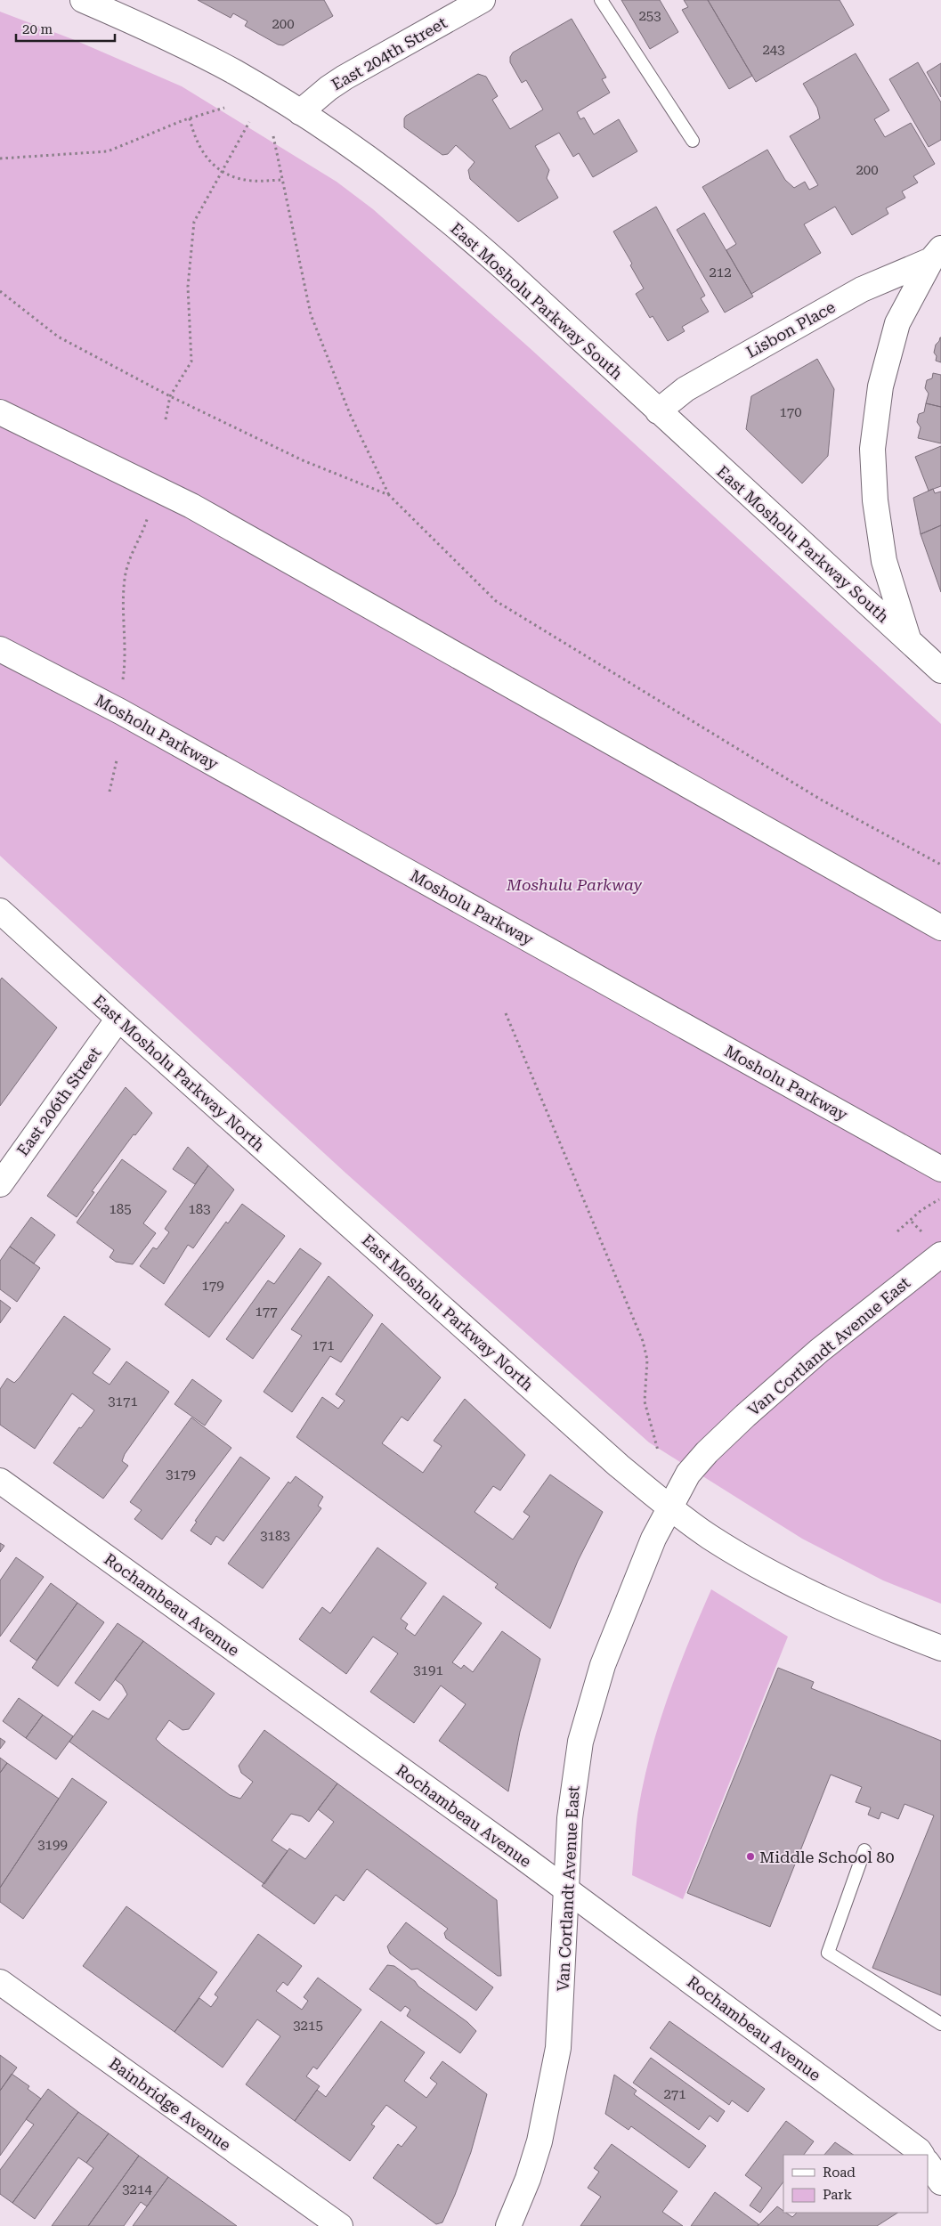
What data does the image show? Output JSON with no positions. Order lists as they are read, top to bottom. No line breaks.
{"streets":{"street":["East 204th Street","East Mosholu Parkway South","Lisbon Place","Mosholu Parkway","East Mosholu Parkway North","East 206th Street","Van Cortlandt Avenue East","Rochambeau Avenue","Bainbridge Avenue"]},"crossings":[["East 204th Street","East Mosholu Parkway South"],["East Mosholu Parkway South","Lisbon Place"],["East Mosholu Parkway North","East 206th Street"],["East Mosholu Parkway North","Van Cortlandt Avenue East"],["Van Cortlandt Avenue East","Rochambeau Avenue"]],"parks":["Moshulu Parkway"],"places":["Middle School 80"],"house_numbers":["253","200","243","200","212","170","185","183","179","177","171","3171","3179","3183","3191","3199","3215","271","3214"],"legend":["Road","Park"],"scale_bar":"20 m"}
